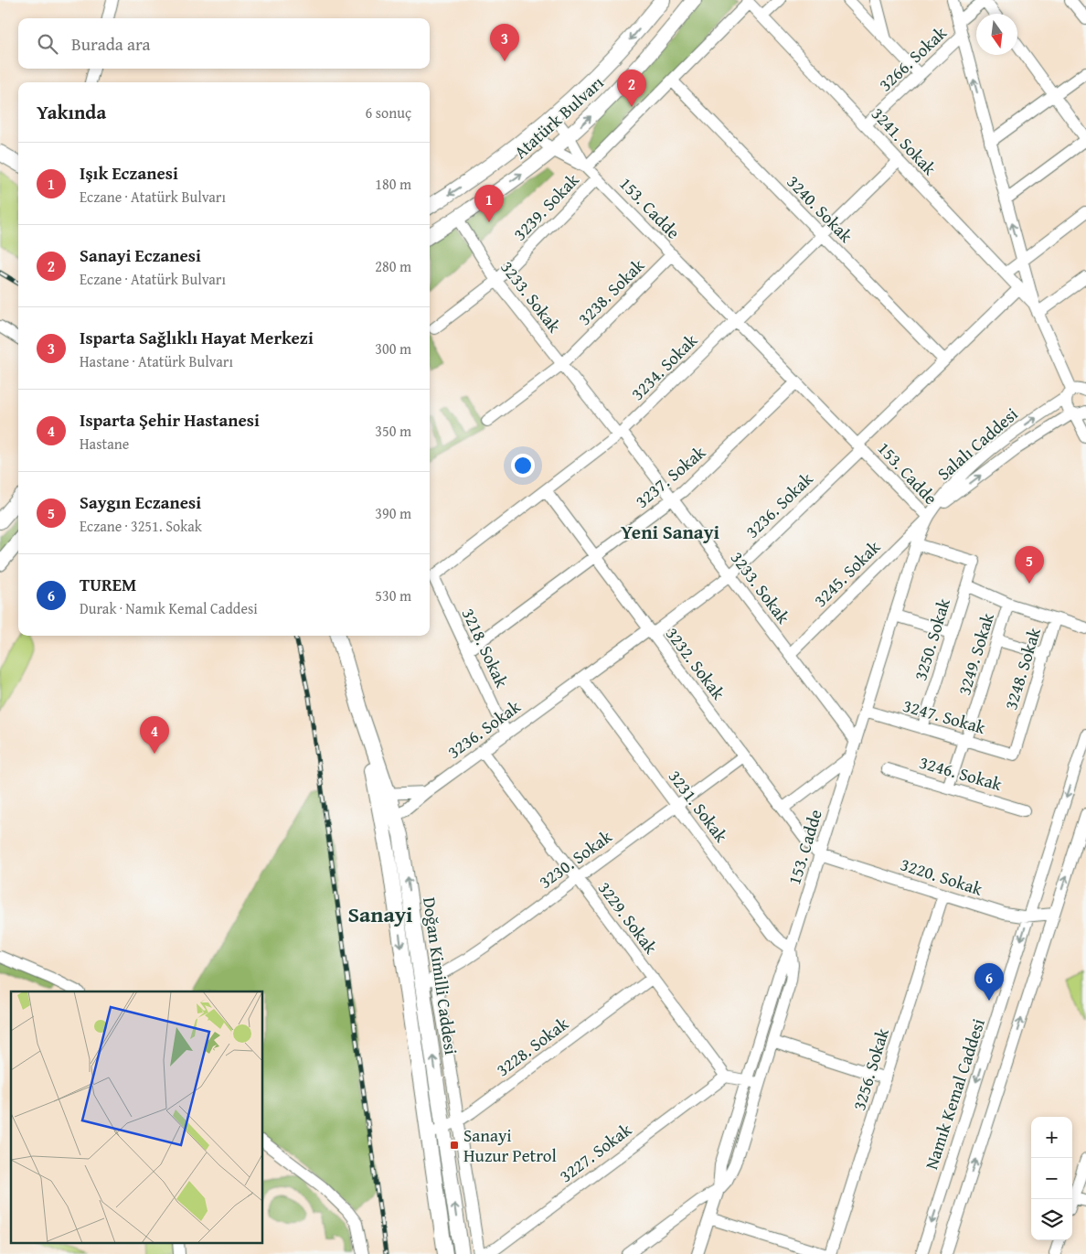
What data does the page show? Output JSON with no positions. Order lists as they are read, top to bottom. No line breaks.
{"streets":{"main road":["Atatürk Bulvarı","Doğan Kimilli Caddesi"],"street":["3266. Sokak","3241. Sokak","3239. Sokak","153. Cadde","3240. Sokak","3238. Sokak","3233. Sokak","3234. Sokak","Salalı Caddesi","3237. Sokak","3236. Sokak","3245. Sokak","3250. Sokak","3218. Sokak","3249. Sokak","3232. Sokak","3248. Sokak","3247. Sokak","3246. Sokak","3231. Sokak","3230. Sokak","3220. Sokak","3229. Sokak","3228. Sokak","3256. Sokak","Namık Kemal Caddesi","3227. Sokak"]},"crossings":[["3266. Sokak","3241. Sokak"],["Atatürk Bulvarı","3233. Sokak"],["3241. Sokak","3234. Sokak"],["3241. Sokak","3236. Sokak"],["3239. Sokak","153. Cadde"],["3239. Sokak","3233. Sokak"],["153. Cadde","3238. Sokak"],["153. Cadde","3233. Sokak"],["153. Cadde","3234. Sokak"],["153. Cadde","Salalı Caddesi"],["153. Cadde","3237. Sokak"],["153. Cadde","3236. Sokak"],["153. Cadde","3245. Sokak"],["153. Cadde","3250. Sokak"],["153. Cadde","3232. Sokak"],["153. Cadde","3247. Sokak"],["153. Cadde","3231. Sokak"],["153. Cadde","3220. Sokak"],["3240. Sokak","3234. Sokak"],["3240. Sokak","3236. Sokak"],["3238. Sokak","3233. Sokak"],["3233. Sokak","3234. Sokak"],["3233. Sokak","3237. Sokak"],["3233. Sokak","3236. Sokak"],["3233. Sokak","3245. Sokak"],["3234. Sokak","3218. Sokak"],["3234. Sokak","3232. Sokak"],["Salalı Caddesi","3245. Sokak"],["3237. Sokak","3218. Sokak"],["3237. Sokak","3232. Sokak"],["3236. Sokak","3218. Sokak"],["3236. Sokak","3232. Sokak"],["3236. Sokak","3231. Sokak"],["3236. Sokak","3229. Sokak"],["3236. Sokak","Doğan Kimilli Caddesi"],["3250. Sokak","3247. Sokak"],["3249. Sokak","3247. Sokak"],["3249. Sokak","3246. Sokak"],["3232. Sokak","3230. Sokak"],["3232. Sokak","3220. Sokak"],["3248. Sokak","3247. Sokak"],["3231. Sokak","3230. Sokak"],["3230. Sokak","3229. Sokak"],["3230. Sokak","Doğan Kimilli Caddesi"],["3220. Sokak","3256. Sokak"],["3220. Sokak","Namık Kemal Caddesi"],["3229. Sokak","3228. Sokak"],["3229. Sokak","3227. Sokak"],["Doğan Kimilli Caddesi","3228. Sokak"]],"one_way":["Salalı Caddesi"],"districts":["Yeni Sanayi","Sanayi"],"places":{"transit":["Sanayi Huzur Petrol"]},"north":"bottom","page":{"search":"Burada ara","pins":["3","2","1","5","4","6"],"heading":["Yakında","6 sonuç"],"list":[{"mark":"1","name":"Işık Eczanesi","note":"Eczane · Atatürk Bulvarı","value":"180 m"},{"mark":"2","name":"Sanayi Eczanesi","note":"Eczane · Atatürk Bulvarı","value":"280 m"},{"mark":"3","name":"Isparta Sağlıklı Hayat Merkezi","note":"Hastane · Atatürk Bulvarı","value":"300 m"},{"mark":"4","name":"Isparta Şehir Hastanesi","note":"Hastane","value":"350 m"},{"mark":"5","name":"Saygın Eczanesi","note":"Eczane · 3251. Sokak","value":"390 m"},{"mark":"6","name":"TUREM","note":"Durak · Namık Kemal Caddesi","value":"530 m"}],"map_buttons":["+","−"]}}
